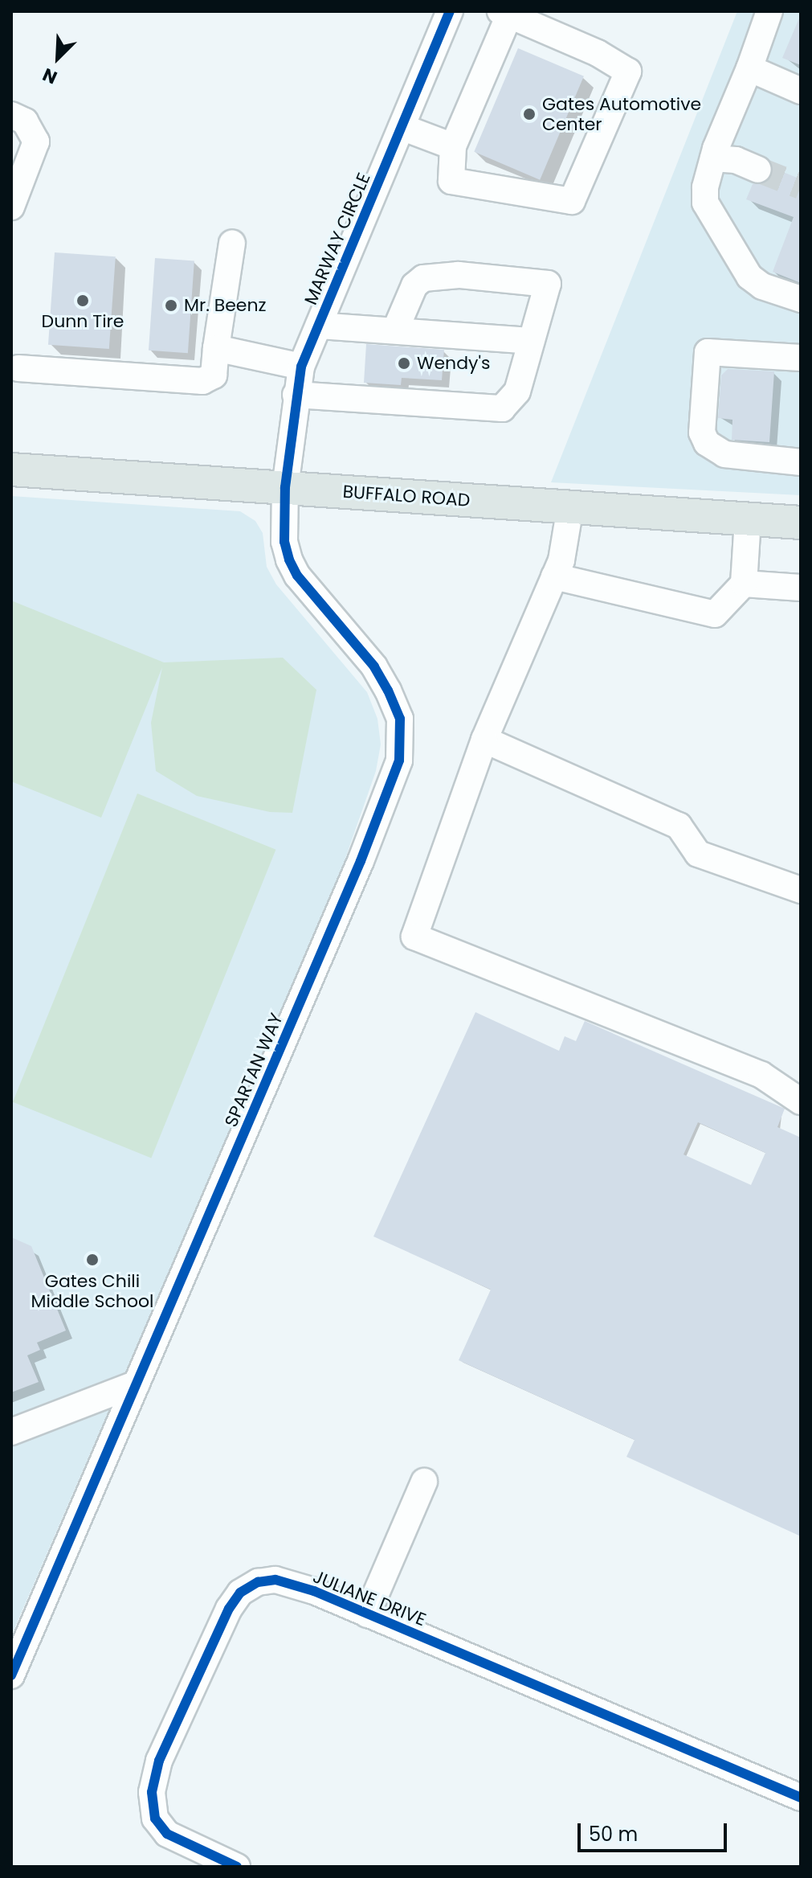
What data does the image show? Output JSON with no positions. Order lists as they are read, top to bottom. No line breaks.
{"streets":{"main road":["BUFFALO ROAD"],"street":["MARWAY CIRCLE","SPARTAN WAY","JULIANE DRIVE"]},"crossings":[["MARWAY CIRCLE","BUFFALO ROAD"],["MARWAY CIRCLE","SPARTAN WAY"],["BUFFALO ROAD","SPARTAN WAY"]],"places":["Gates Automotive Center","Dunn Tire","Mr. Beenz","Wendy's","Gates Chili Middle School"],"scale_bar":"50 m","north":"bottom left"}
